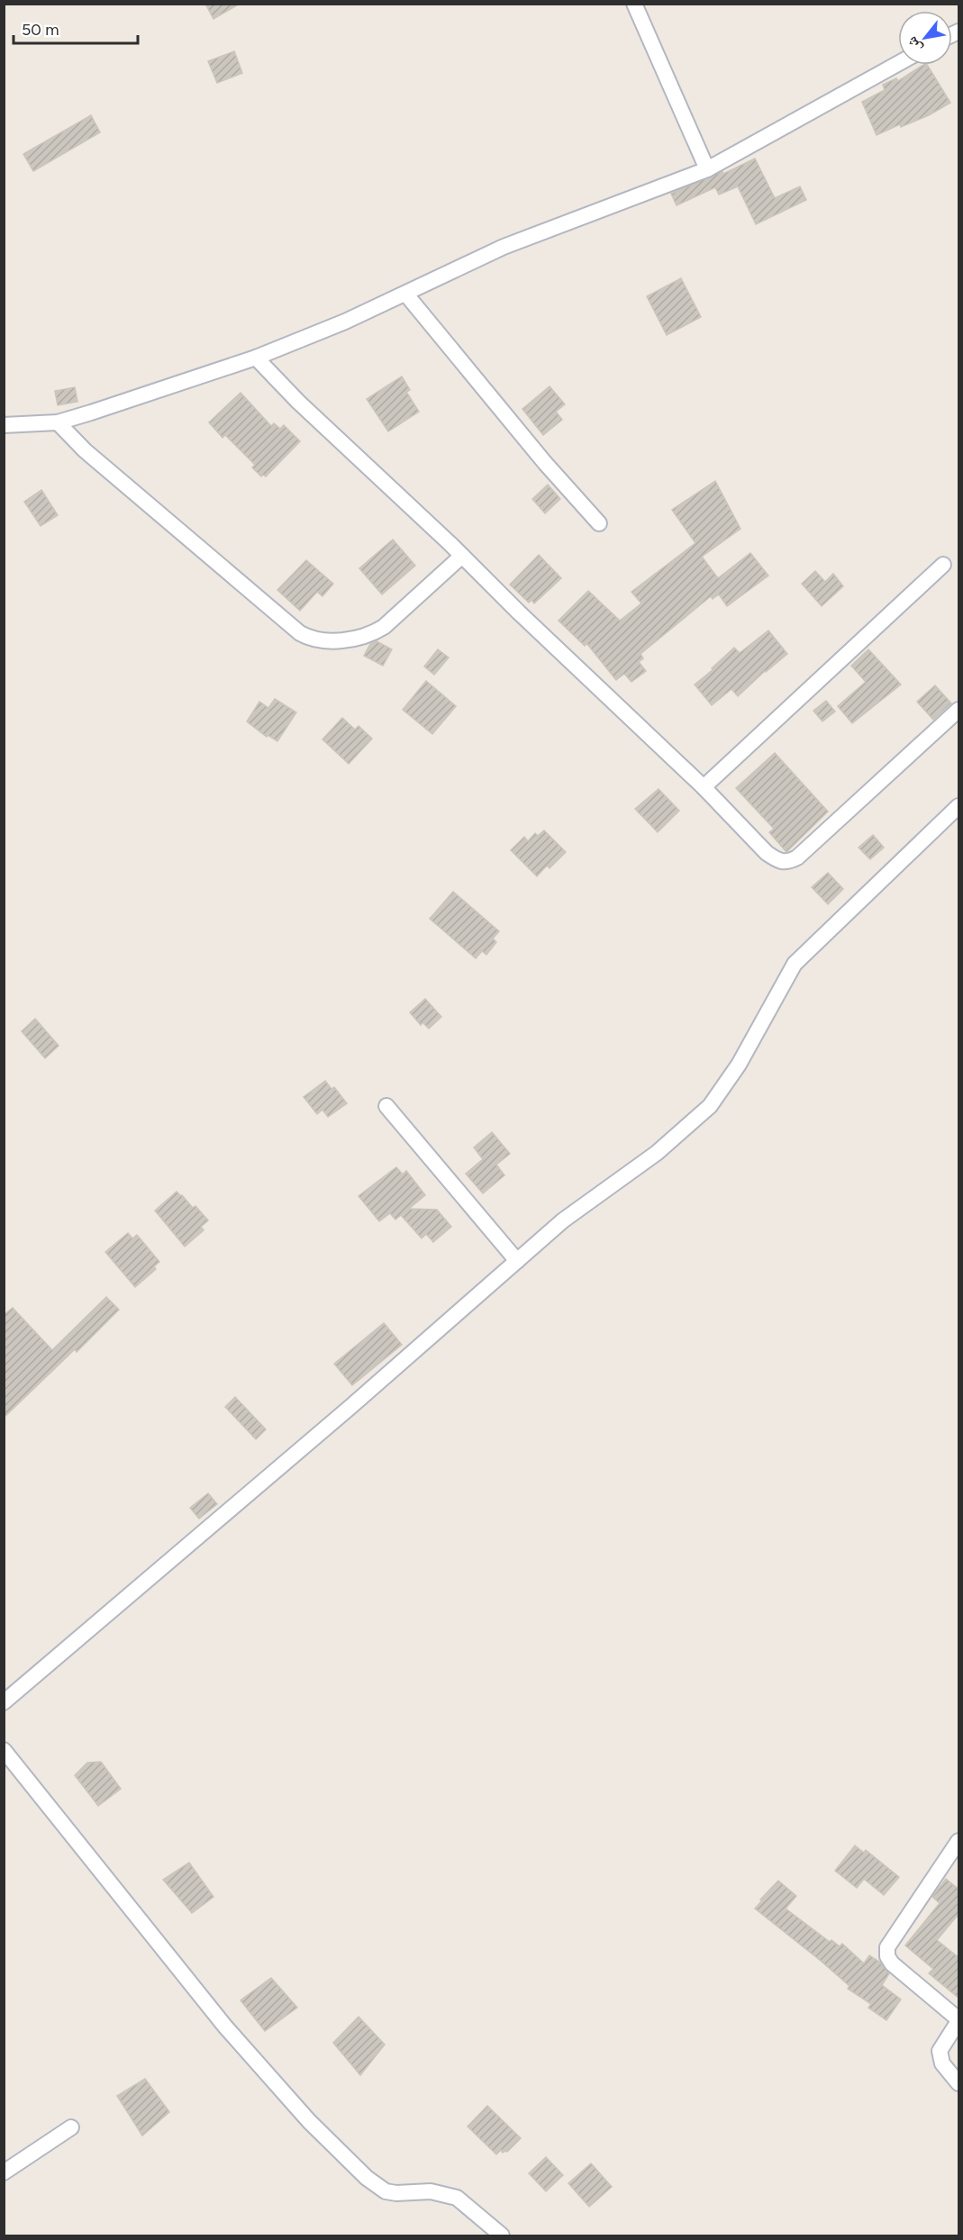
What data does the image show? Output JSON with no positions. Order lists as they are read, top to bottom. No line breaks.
{"scale_bar":"50 m","north":"bottom left"}
